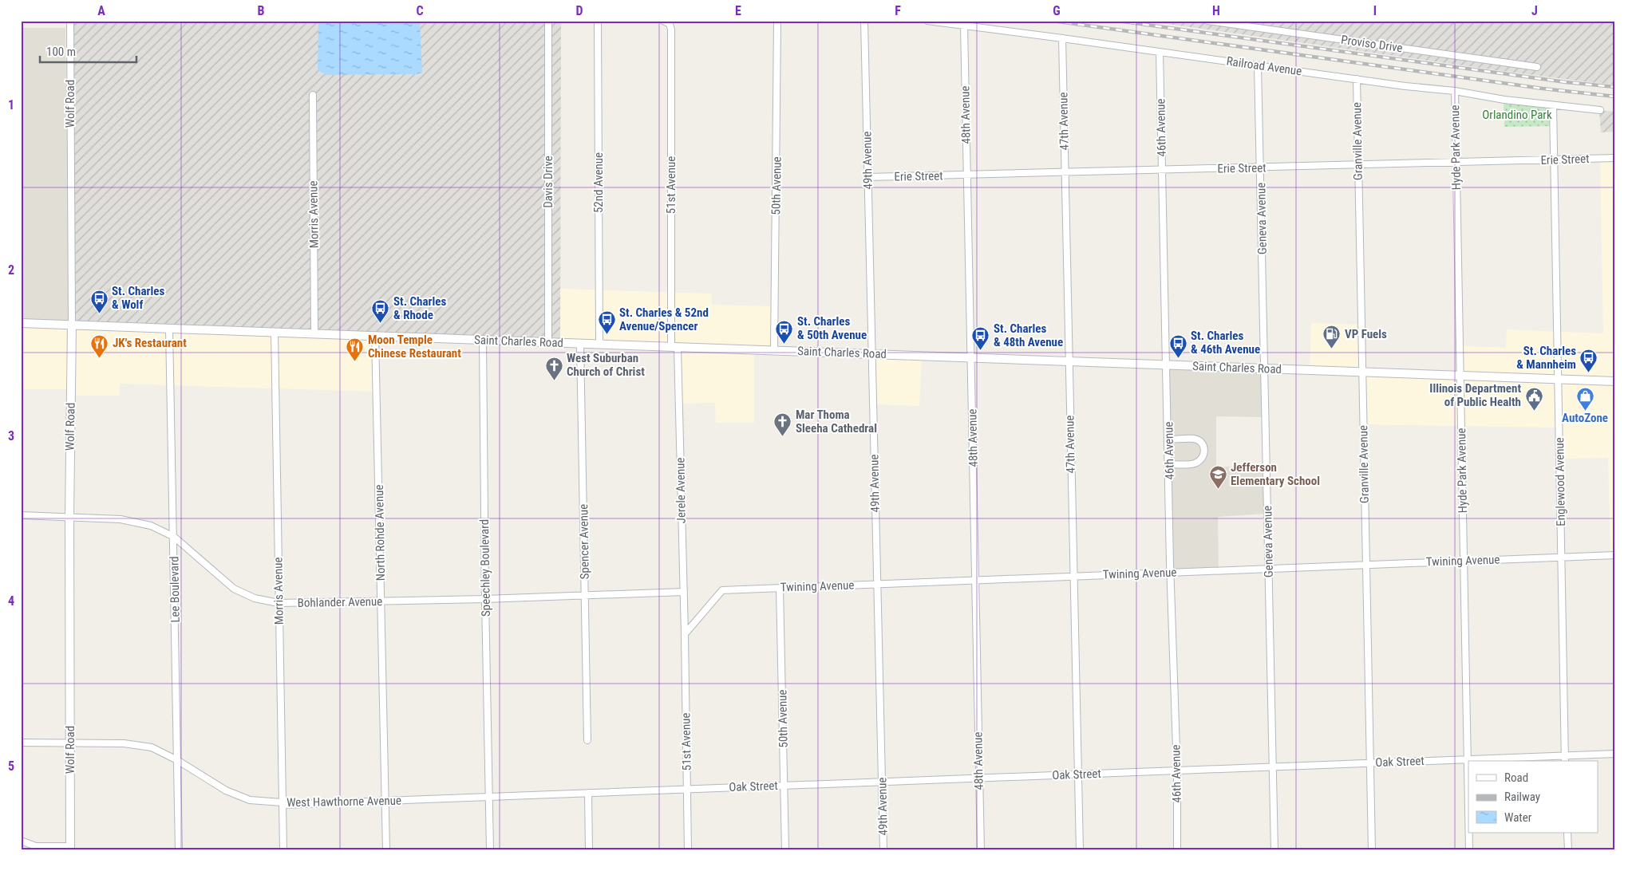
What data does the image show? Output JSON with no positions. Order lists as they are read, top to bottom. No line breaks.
{"streets":{"main road":["Wolf Road","Saint Charles Road"],"street":["Proviso Drive","Railroad Avenue","48th Avenue","47th Avenue","46th Avenue","Granville Avenue","Hyde Park Avenue","Erie Street","49th Avenue","Davis Drive","52nd Avenue","51st Avenue","50th Avenue","Morris Avenue","Geneva Avenue","Englewood Avenue","Jerele Avenue","North Rohde Avenue","Spencer Avenue","Twining Avenue","Speechley Boulevard","Lee Boulevard","Bohlander Avenue","Oak Street","West Hawthorne Avenue"]},"crossings":[["Railroad Avenue","48th Avenue"],["Railroad Avenue","47th Avenue"],["Railroad Avenue","46th Avenue"],["Railroad Avenue","Granville Avenue"],["Railroad Avenue","Hyde Park Avenue"],["Railroad Avenue","Geneva Avenue"],["Railroad Avenue","Englewood Avenue"],["Wolf Road","Saint Charles Road"],["Wolf Road","Bohlander Avenue"],["Wolf Road","West Hawthorne Avenue"],["48th Avenue","Erie Street"],["48th Avenue","Saint Charles Road"],["48th Avenue","Twining Avenue"],["48th Avenue","Oak Street"],["47th Avenue","Erie Street"],["47th Avenue","Saint Charles Road"],["47th Avenue","Twining Avenue"],["47th Avenue","Oak Street"],["46th Avenue","Erie Street"],["46th Avenue","Saint Charles Road"],["46th Avenue","Twining Avenue"],["46th Avenue","Oak Street"],["Granville Avenue","Erie Street"],["Granville Avenue","Saint Charles Road"],["Granville Avenue","Twining Avenue"],["Granville Avenue","Oak Street"],["Hyde Park Avenue","Erie Street"],["Hyde Park Avenue","Saint Charles Road"],["Hyde Park Avenue","Twining Avenue"],["Hyde Park Avenue","Oak Street"],["Erie Street","49th Avenue"],["Erie Street","Geneva Avenue"],["Erie Street","Englewood Avenue"],["49th Avenue","Saint Charles Road"],["49th Avenue","Twining Avenue"],["49th Avenue","Oak Street"],["Davis Drive","Saint Charles Road"],["52nd Avenue","Saint Charles Road"],["51st Avenue","Saint Charles Road"],["51st Avenue","Jerele Avenue"],["51st Avenue","Twining Avenue"],["51st Avenue","Oak Street"],["50th Avenue","Saint Charles Road"],["50th Avenue","Twining Avenue"],["50th Avenue","Oak Street"],["Morris Avenue","Saint Charles Road"],["Morris Avenue","Bohlander Avenue"],["Morris Avenue","West Hawthorne Avenue"],["Geneva Avenue","Saint Charles Road"],["Geneva Avenue","Twining Avenue"],["Geneva Avenue","Oak Street"],["Saint Charles Road","Englewood Avenue"],["Saint Charles Road","Jerele Avenue"],["Saint Charles Road","North Rohde Avenue"],["Saint Charles Road","Spencer Avenue"],["Saint Charles Road","Speechley Boulevard"],["Saint Charles Road","Lee Boulevard"],["Englewood Avenue","Twining Avenue"],["Englewood Avenue","Oak Street"],["Jerele Avenue","Twining Avenue"],["Jerele Avenue","Bohlander Avenue"],["North Rohde Avenue","Bohlander Avenue"],["North Rohde Avenue","West Hawthorne Avenue"],["Spencer Avenue","Bohlander Avenue"],["Speechley Boulevard","Bohlander Avenue"],["Speechley Boulevard","West Hawthorne Avenue"],["Lee Boulevard","Bohlander Avenue"],["Lee Boulevard","West Hawthorne Avenue"],["Oak Street","West Hawthorne Avenue"]],"parks":["Orlandino Park"],"places":{"bus stop":["St. Charles & Wolf","St. Charles & Rhode","St. Charles & 52nd Avenue/Spencer","St. Charles & 50th Avenue","St. Charles & 48th Avenue","St. Charles & 46th Avenue","St. Charles & Mannheim"],"fuel station":["VP Fuels"],"restaurant":["JK's Restaurant","Moon Temple Chinese Restaurant"],"church":["West Suburban Church of Christ","Mar Thoma Sleeha Cathedral"],"public building":["Illinois Department of Public Health"],"shop":["AutoZone"],"school or university":["Jefferson Elementary School"]},"legend":["Road","Railway","Water"],"scale_bar":"100 m","grid":{"columns":["A","B","C","D","E","F","G","H","I","J"],"rows":["1","2","3","4","5"]}}
